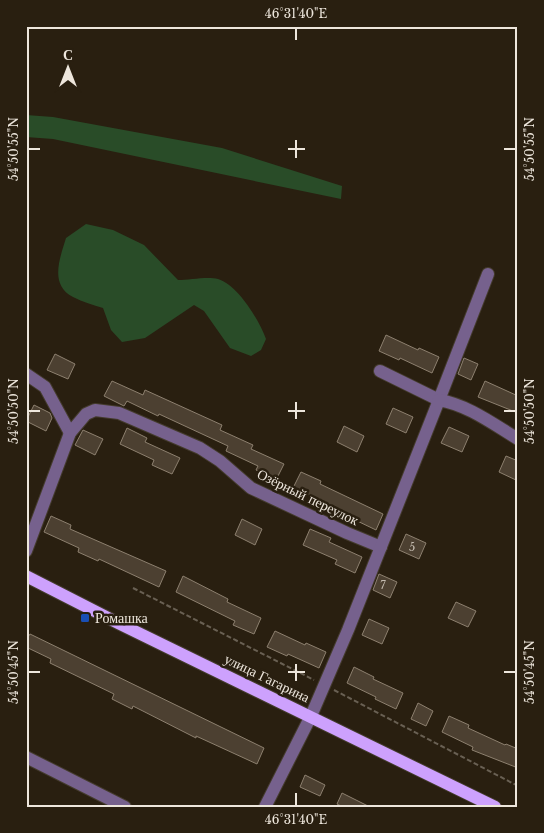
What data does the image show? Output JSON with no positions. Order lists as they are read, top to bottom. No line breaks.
{"streets":{"main road":["улица Гагарина"],"street":["Озёрный переулок"]},"places":{"transit":["Ромашка"]},"house_numbers":["5","7"],"north":"top","coordinates":["46°31'40\"E","54°50'55\"N","54°50'50\"N","54°50'45\"N"]}
